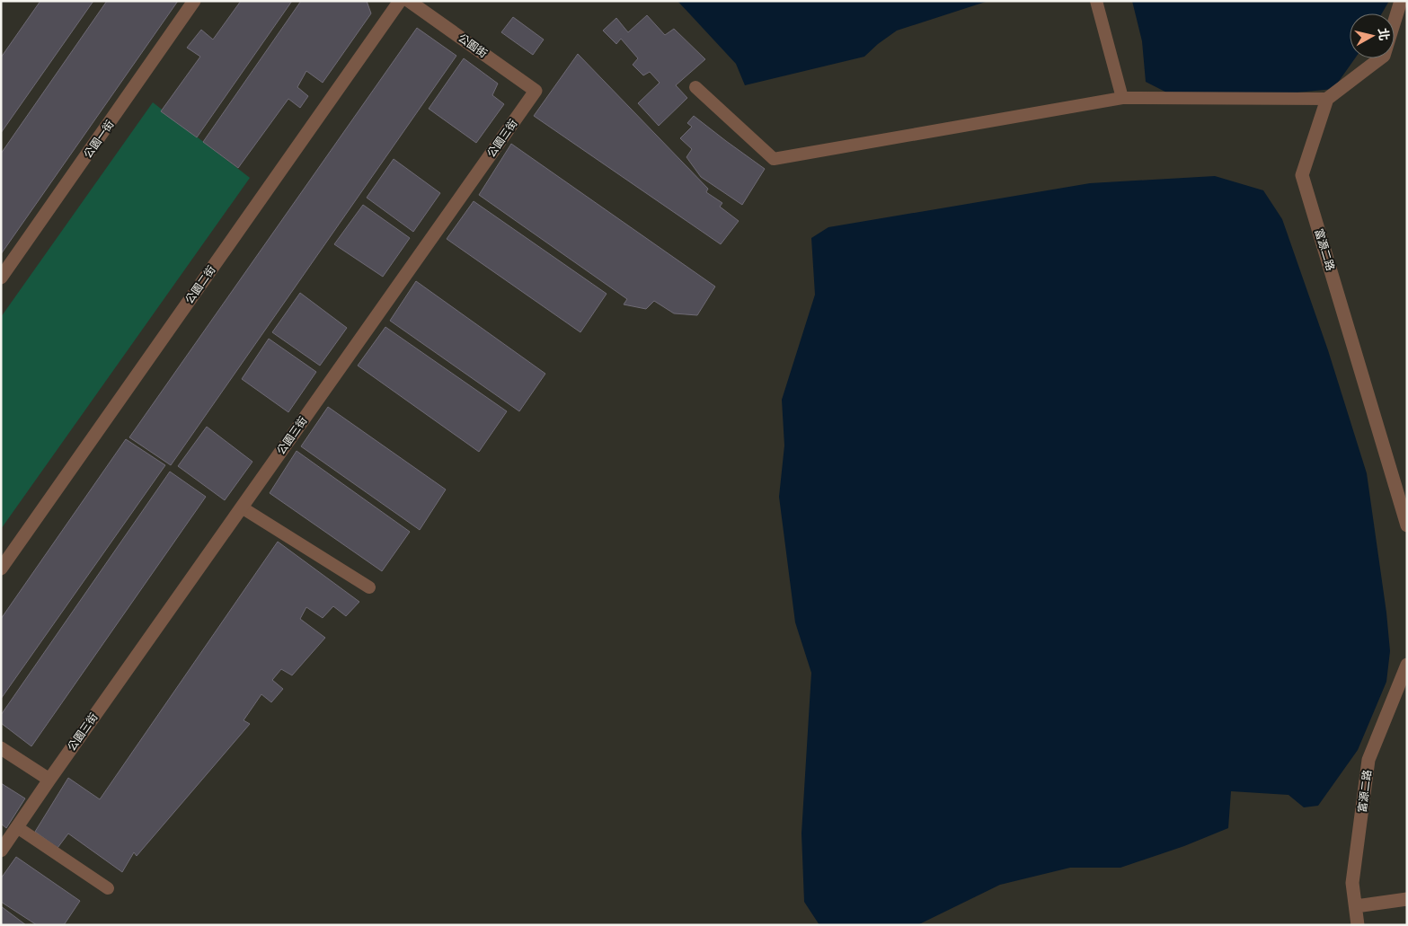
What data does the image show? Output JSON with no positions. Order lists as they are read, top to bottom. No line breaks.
{"streets":{"street":["公園街","公園三街","公園一街","富源二路","公園二街"]},"crossings":[["公園街","公園三街"]],"north":"right"}
